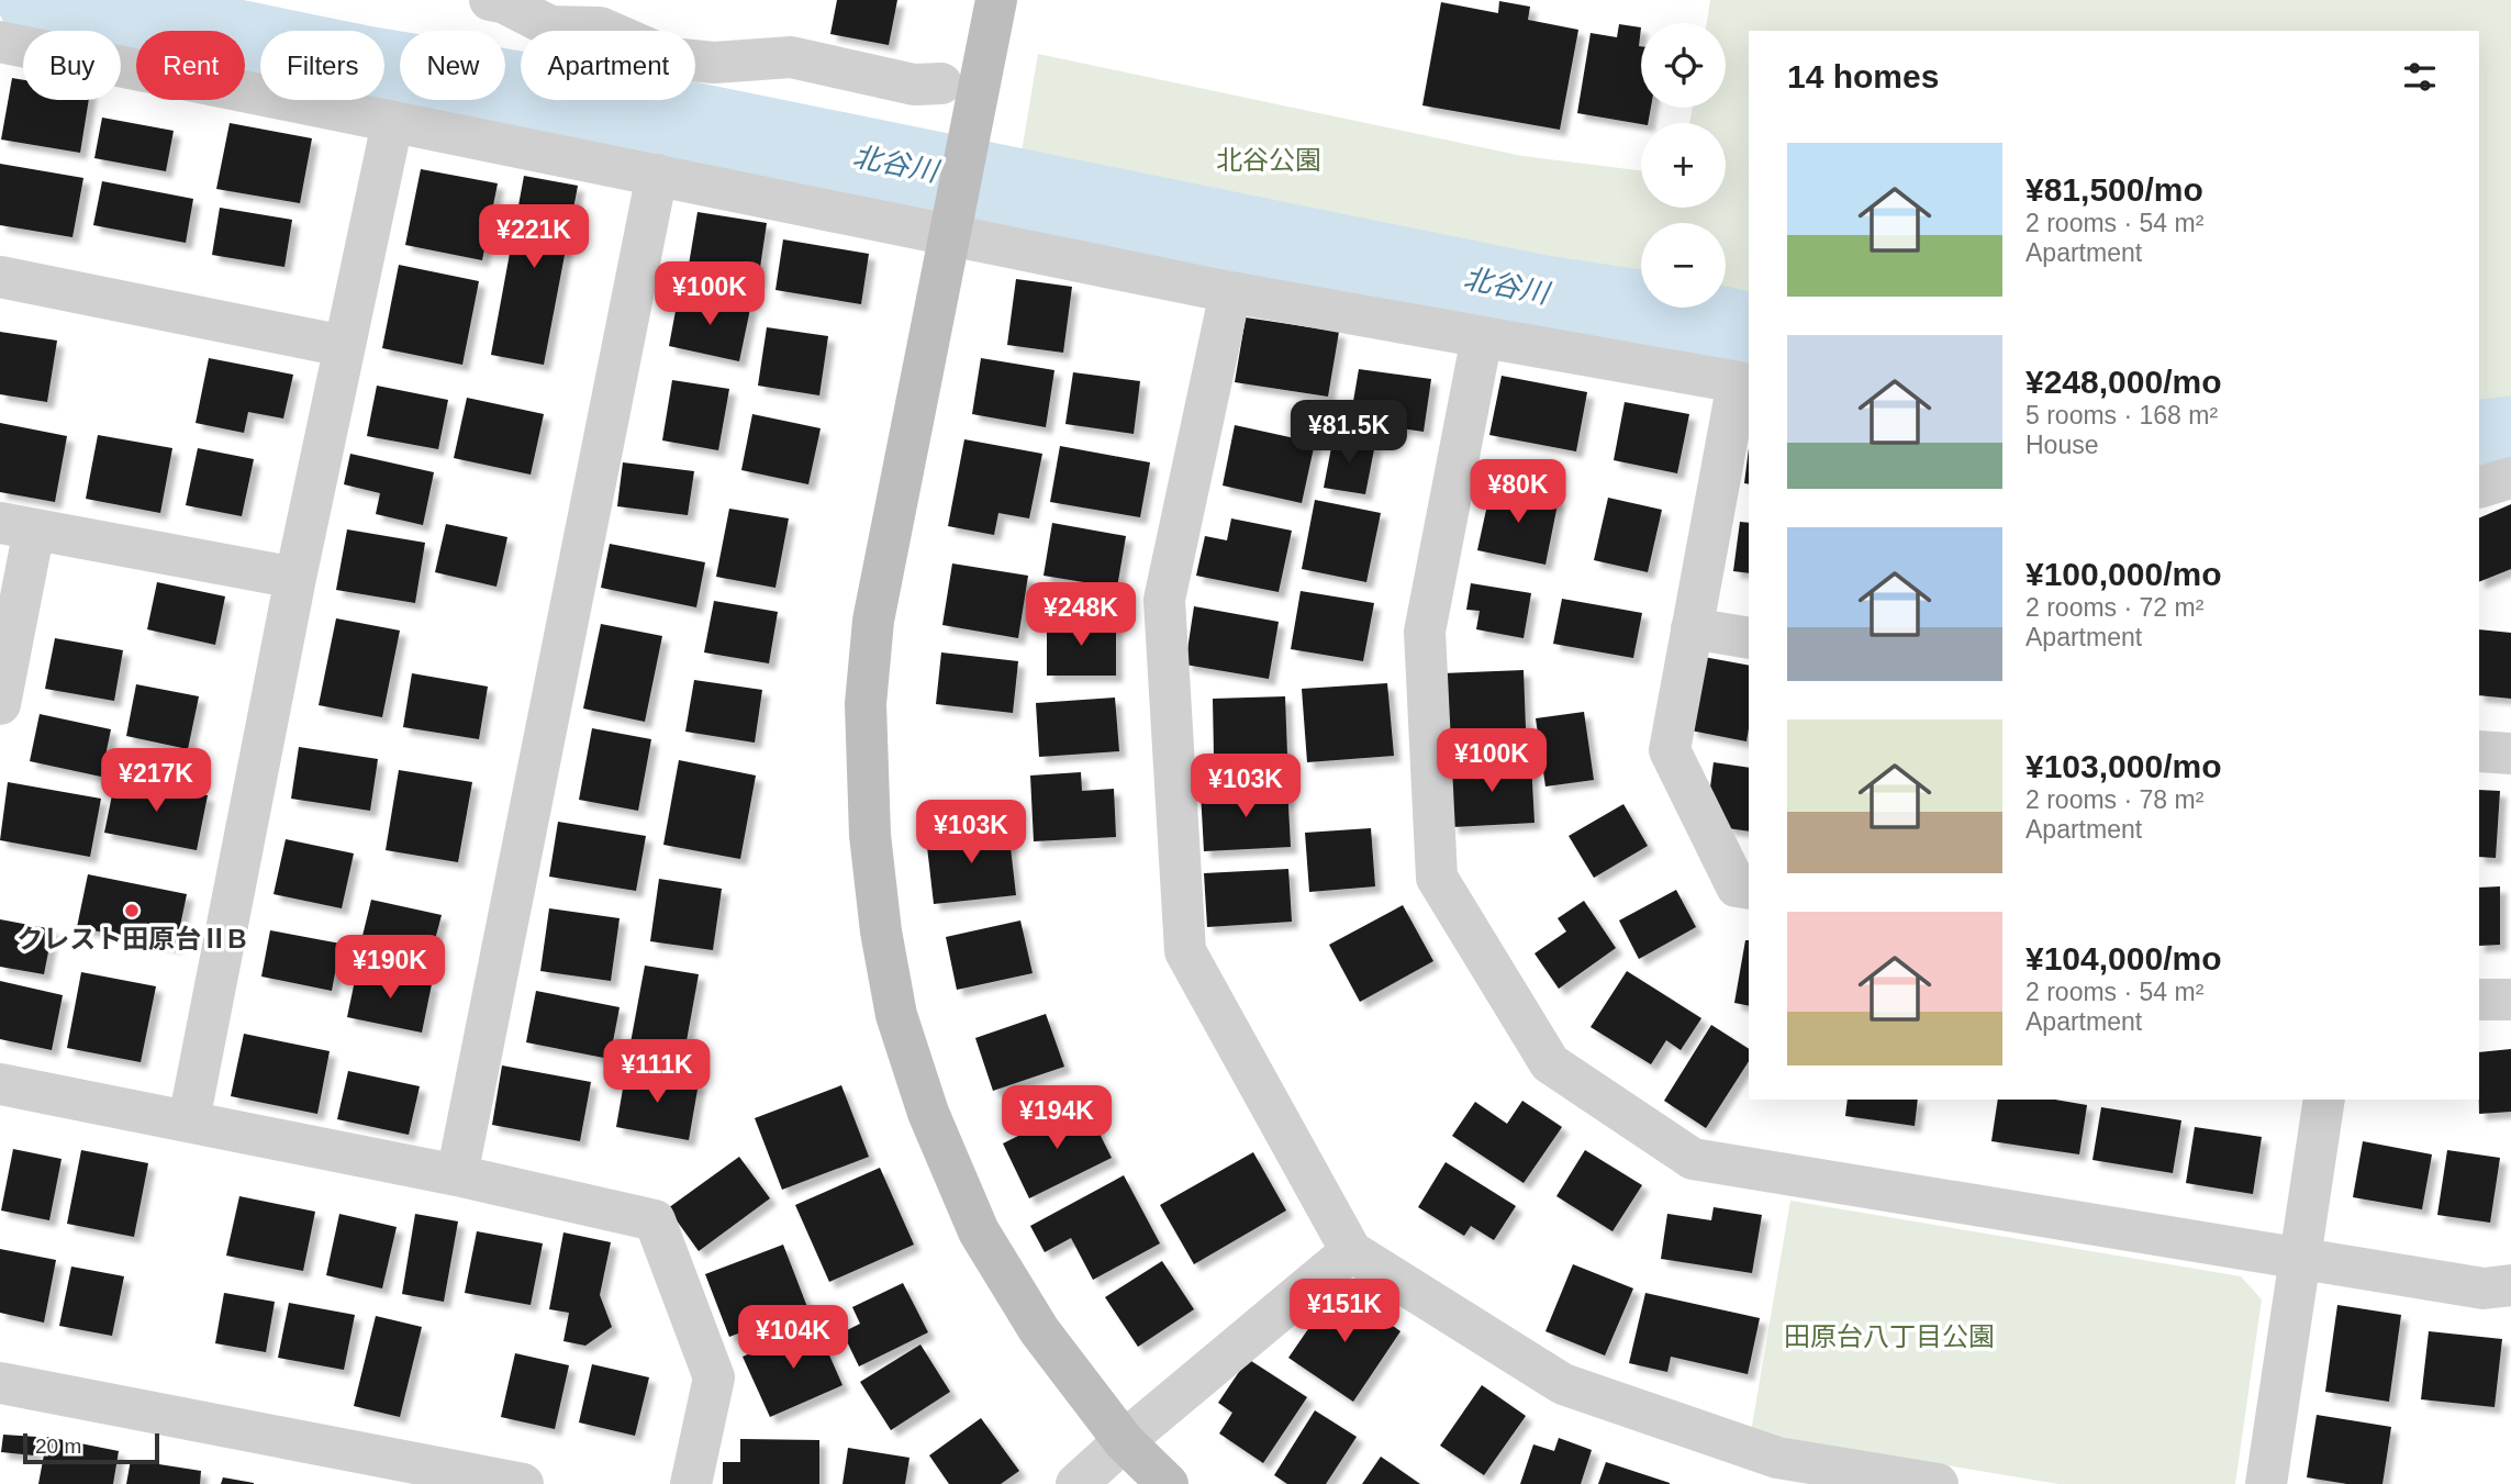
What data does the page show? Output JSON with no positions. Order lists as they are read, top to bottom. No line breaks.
{"water":["北谷川"],"parks":["北谷公園","田原台八丁目公園"],"places":["クレスト田原台ⅡB"],"scale_bar":"20 m","page":{"map_buttons":["+","−"],"chip":["Buy","Rent","Filters","New","Apartment"],"heading":"14 homes","list":[{"name":"¥81,500/mo","note":"2 rooms · 54 m² · Apartment"},{"name":"¥248,000/mo","note":"5 rooms · 168 m² · House"},{"name":"¥100,000/mo","note":"2 rooms · 72 m² · Apartment"},{"name":"¥103,000/mo","note":"2 rooms · 78 m² · Apartment"},{"name":"¥104,000/mo","note":"2 rooms · 54 m² · Apartment"}],"price":["¥221K","¥100K","¥81.5K","¥80K","¥248K","¥100K","¥217K","¥103K","¥103K","¥190K","¥111K","¥194K","¥151K","¥104K"],"scale":"20 m"}}
